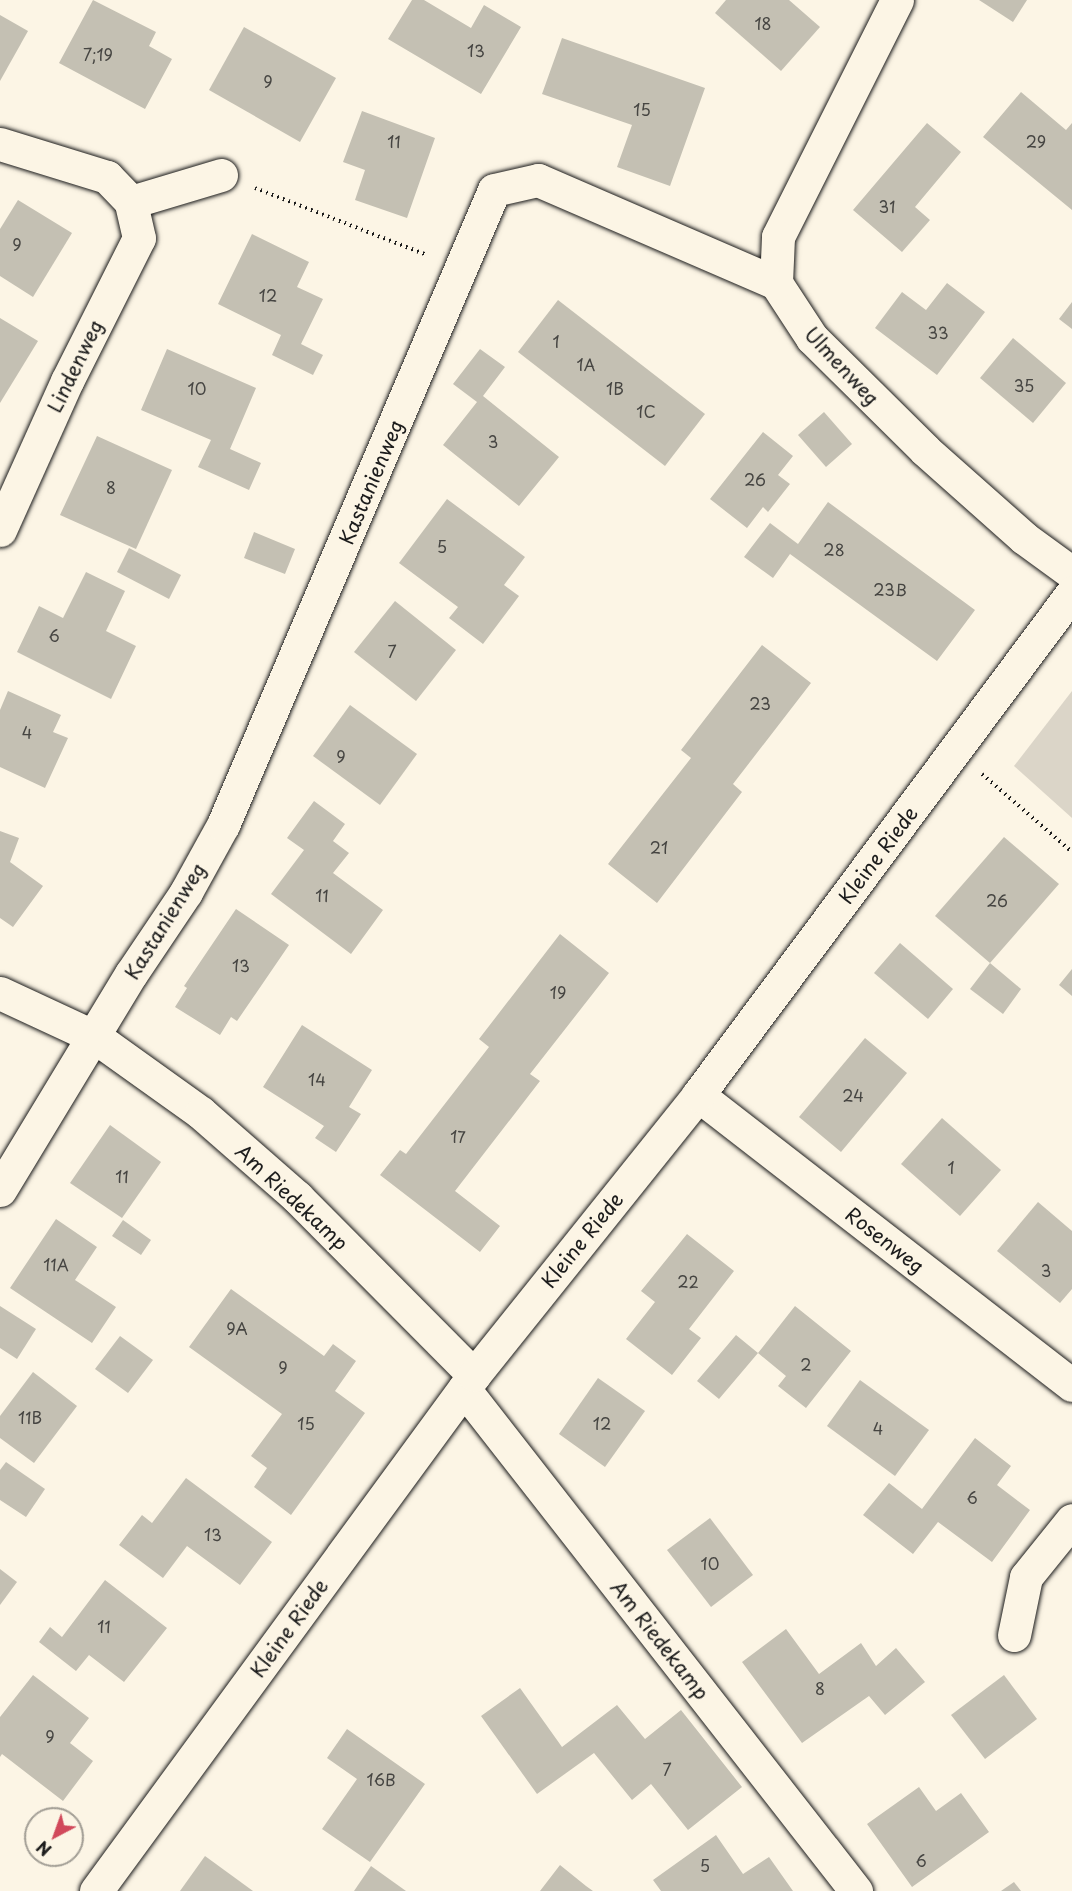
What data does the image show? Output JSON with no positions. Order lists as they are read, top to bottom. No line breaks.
{"streets":{"street":["Lindenweg","Ulmenweg","Kastanienweg","Kleine Riede","Am Riedekamp","Rosenweg"]},"crossings":[["Ulmenweg","Kastanienweg"],["Kastanienweg","Am Riedekamp"],["Kleine Riede","Am Riedekamp"],["Kleine Riede","Rosenweg"]],"house_numbers":["18","13","7;19","9","15","11","29","31","9","12","33","1","1A","35","10","1B","1C","3","26","8","5","28","23B","6","7","23","4","9","21","11","26","13","19","14","24","17","1","11","11A","3","22","9A","2","9","11B","15","12","4","6","13","10","11","8","9","7","16B","6","5"],"north":"bottom left"}
